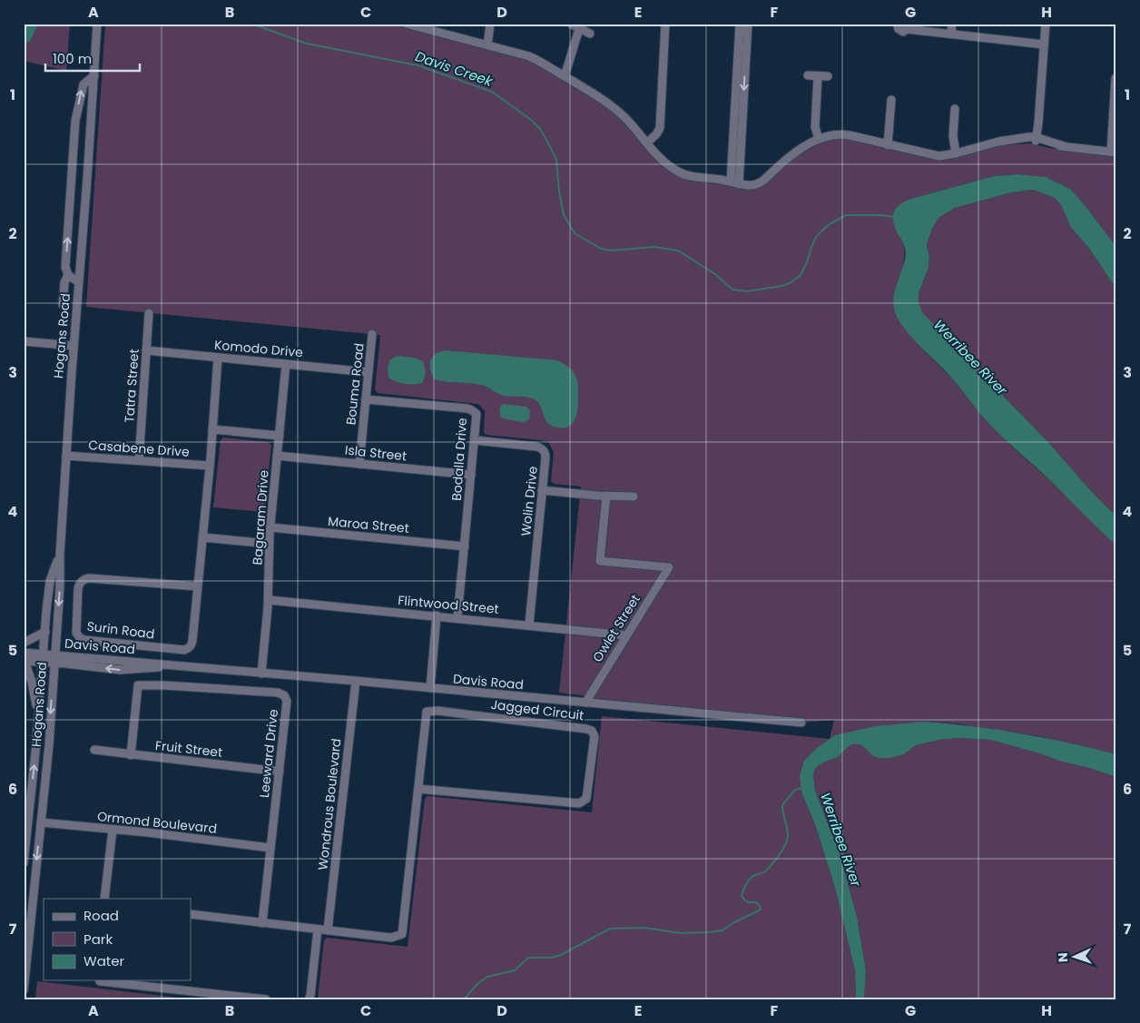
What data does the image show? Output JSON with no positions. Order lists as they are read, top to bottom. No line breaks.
{"streets":{"street":["Hogans Road","Komodo Drive","Bouma Road","Tatra Street","Casabene Drive","Isla Street","Bodalla Drive","Wolin Drive","Bagaram Drive","Maroa Street","Flintwood Street","Owlet Street","Surin Road","Davis Road","Jagged Circuit","Fruit Street","Leeward Drive","Wondrous Boulevard","Ormond Boulevard"]},"crossings":[["Hogans Road","Casabene Drive"],["Hogans Road","Davis Road"],["Hogans Road","Ormond Boulevard"],["Komodo Drive","Bouma Road"],["Komodo Drive","Tatra Street"],["Komodo Drive","Bagaram Drive"],["Komodo Drive","Surin Road"],["Bouma Road","Isla Street"],["Bouma Road","Bodalla Drive"],["Tatra Street","Casabene Drive"],["Casabene Drive","Surin Road"],["Isla Street","Bodalla Drive"],["Isla Street","Bagaram Drive"],["Bodalla Drive","Wolin Drive"],["Bodalla Drive","Maroa Street"],["Bodalla Drive","Flintwood Street"],["Wolin Drive","Flintwood Street"],["Bagaram Drive","Maroa Street"],["Bagaram Drive","Flintwood Street"],["Bagaram Drive","Davis Road"],["Flintwood Street","Owlet Street"],["Owlet Street","Davis Road"],["Davis Road","Wondrous Boulevard"],["Jagged Circuit","Leeward Drive"],["Jagged Circuit","Wondrous Boulevard"],["Fruit Street","Leeward Drive"],["Leeward Drive","Ormond Boulevard"]],"water":["Davis Creek","Werribee River"],"legend":["Road","Park","Water"],"scale_bar":"100 m","north":"left","grid":{"columns":["A","B","C","D","E","F","G","H"],"rows":["1","2","3","4","5","6","7"]}}
